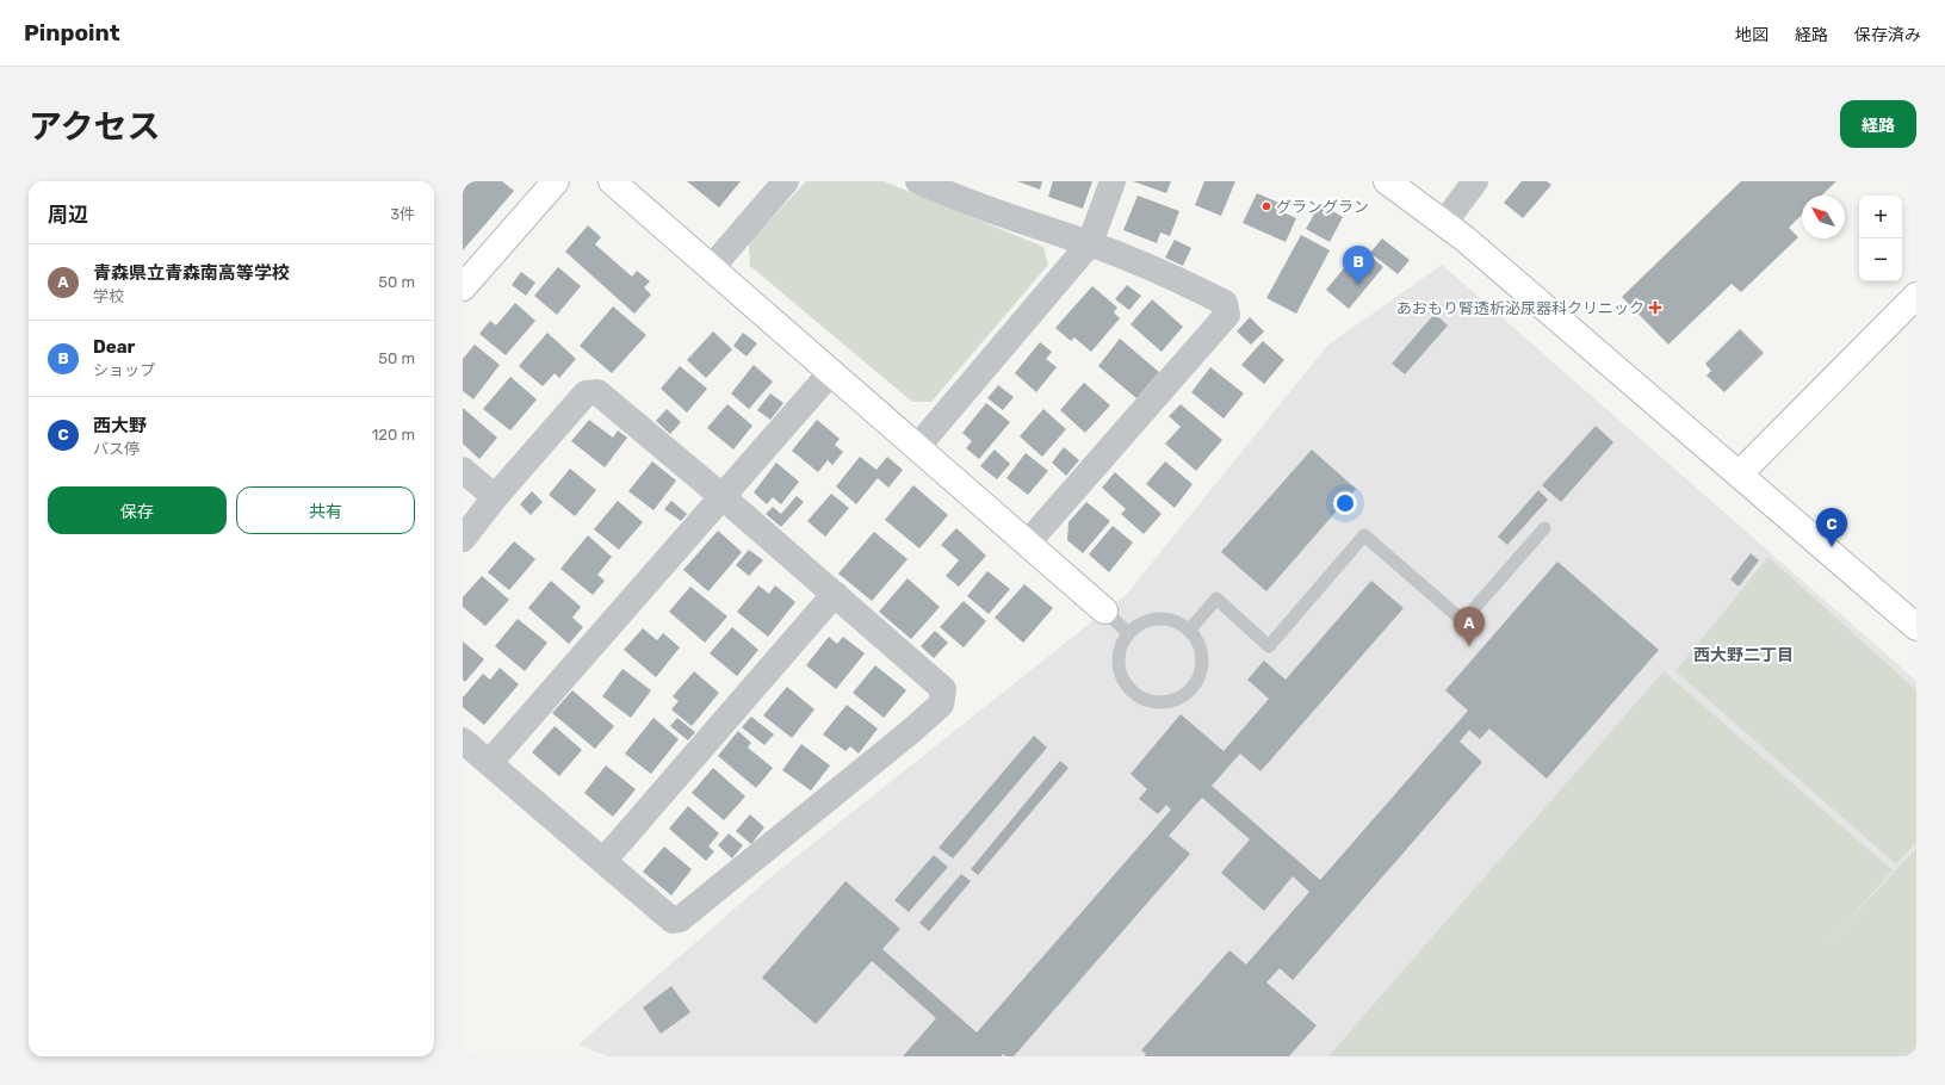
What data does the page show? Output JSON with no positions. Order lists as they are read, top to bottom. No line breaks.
{"districts":["西大野二丁目"],"places":{"other":["グラングラン"],"health":["あおもり腎透析泌尿器科クリニック"]},"north":"top left","page":{"header":"Pinpoint","nav":["地図","経路","保存済み"],"title":"アクセス","buttons":["経路",["保存","共有"]],"heading":["周辺","3件"],"map_buttons":["+","−"],"list":[{"mark":"A","name":"青森県立青森南高等学校","note":"学校","value":"50 m"},{"mark":"B","name":"Dear","note":"ショップ","value":"50 m"},{"mark":"C","name":"西大野","note":"バス停","value":"120 m"}],"pins":["B","C","A"]}}
